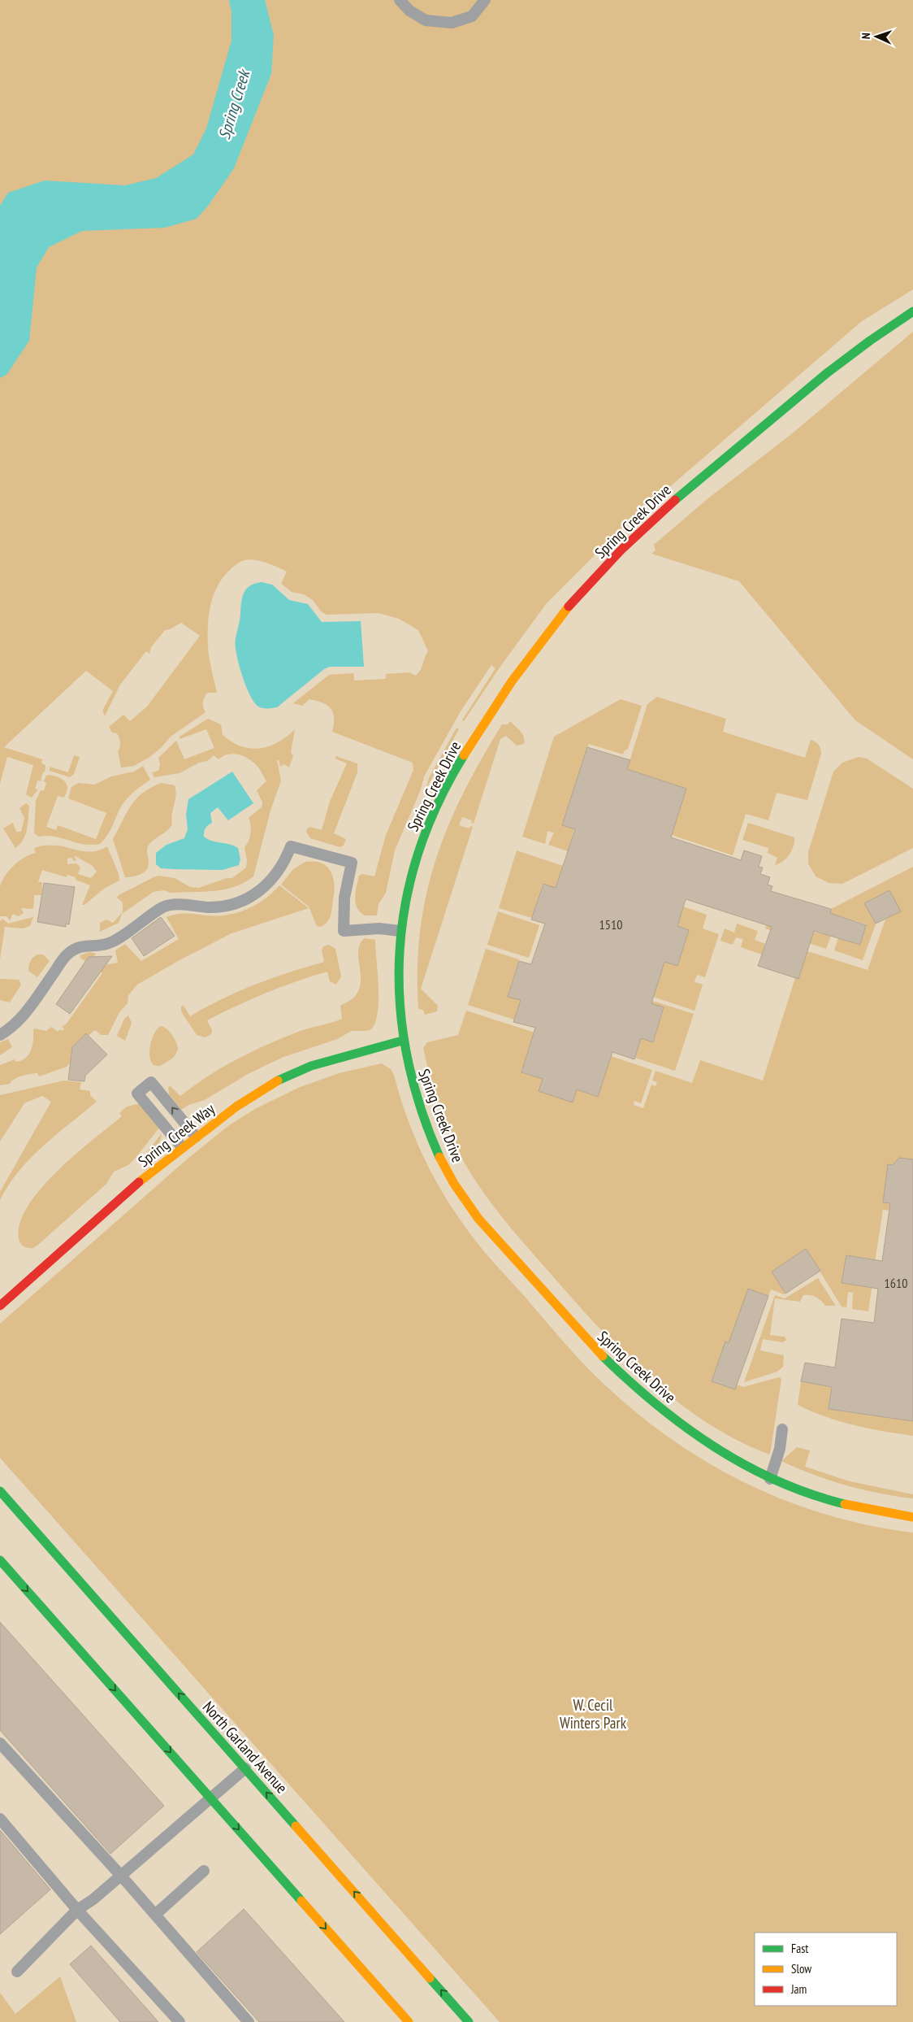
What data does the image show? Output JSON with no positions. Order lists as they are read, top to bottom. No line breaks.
{"streets":{"street":["Spring Creek Drive","Spring Creek Way","North Garland Avenue"]},"crossings":[["Spring Creek Drive","Spring Creek Way"]],"water":["Spring Creek"],"parks":["W. Cecil Winters Park"],"house_numbers":["1510","1610"],"legend":["Fast","Slow","Jam"],"north":"left"}
